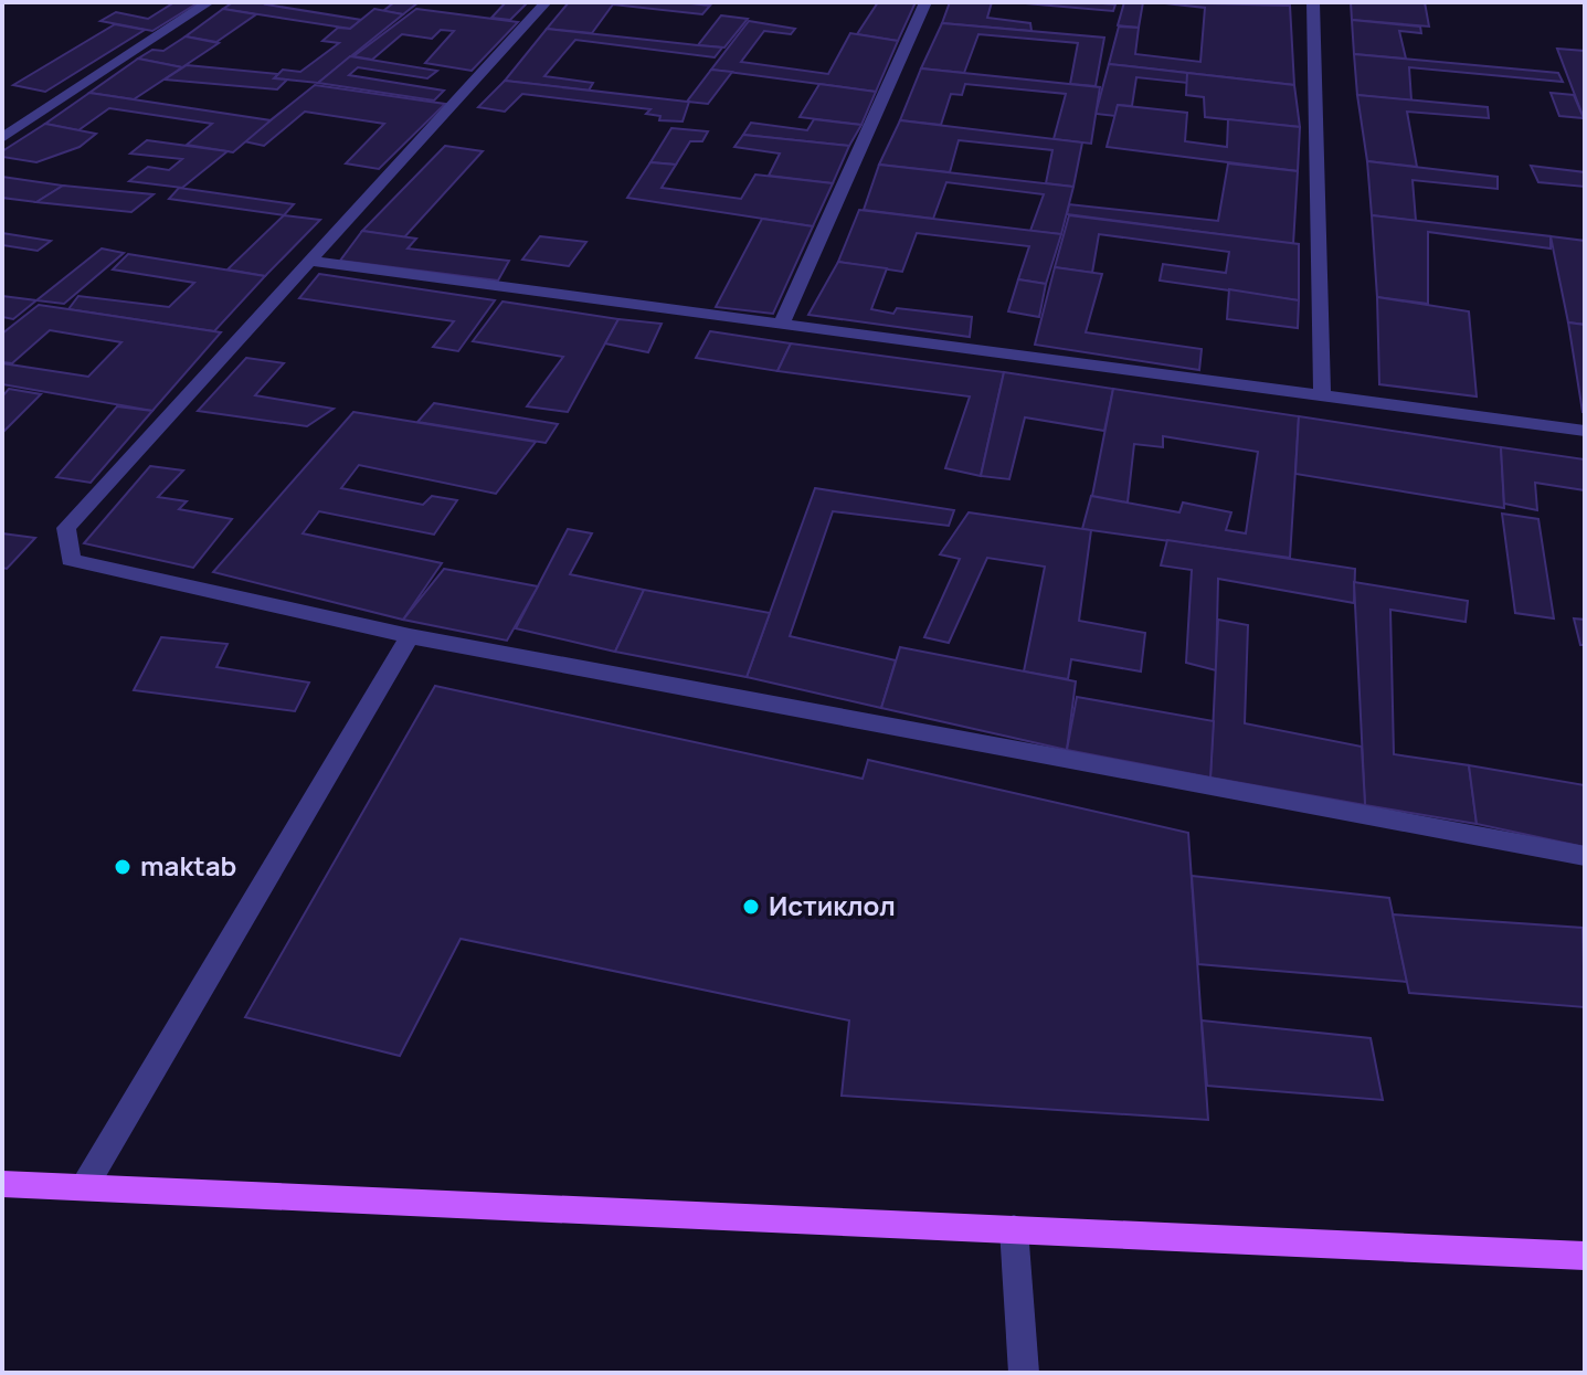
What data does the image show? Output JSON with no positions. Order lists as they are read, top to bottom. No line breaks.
{"places":["maktab","Истиклол"]}
